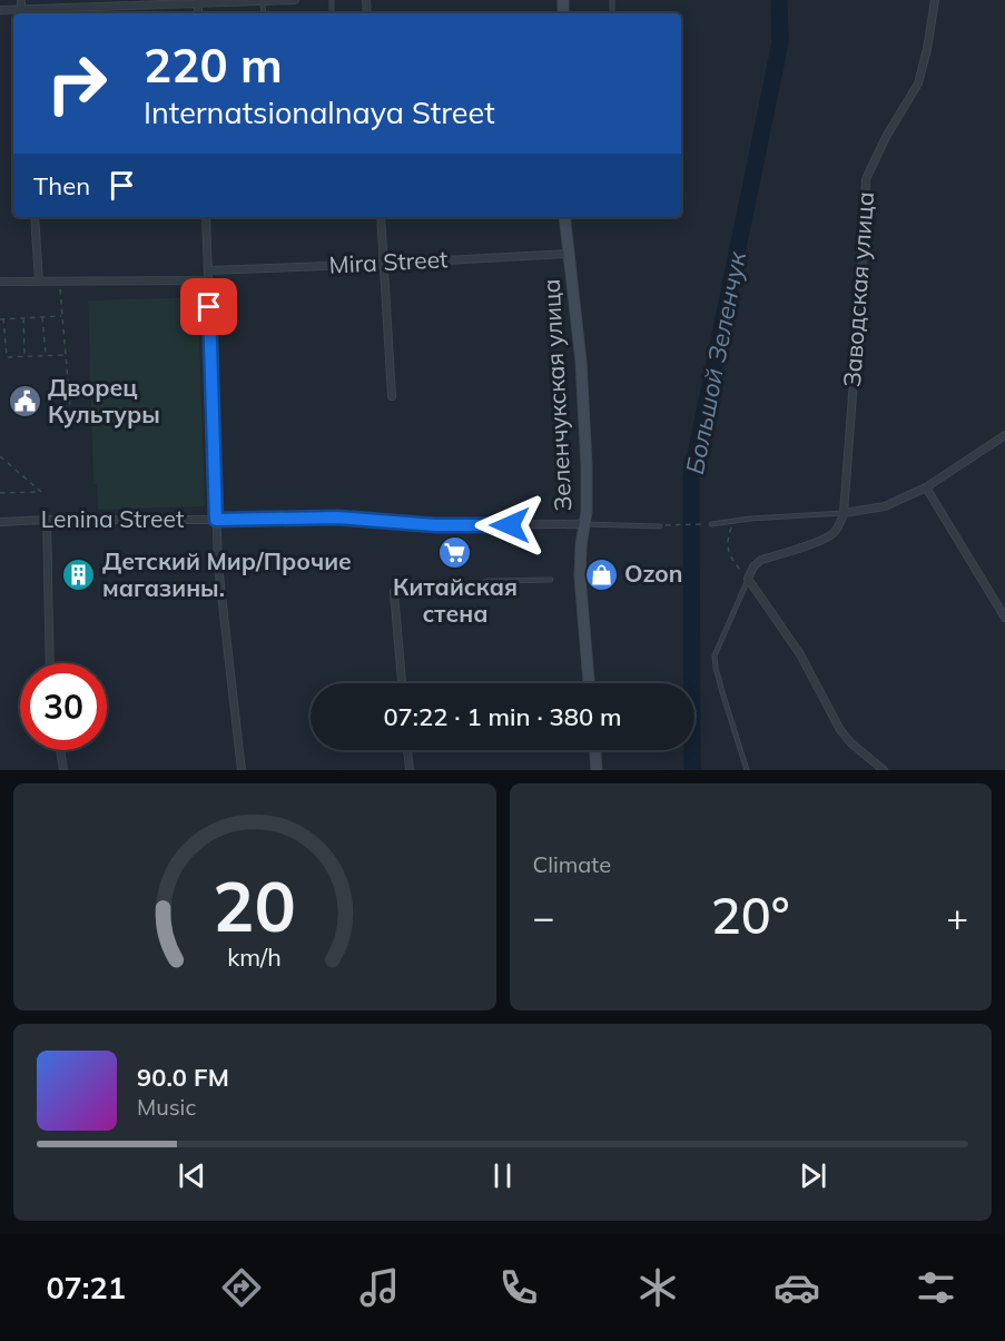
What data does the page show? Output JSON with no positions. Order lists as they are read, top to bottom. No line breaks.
{"streets":{"street":["Mira Street","Заводская улица","Зеленчукская улица","Lenina Street"]},"crossings":[["Mira Street","Зеленчукская улица"],["Зеленчукская улица","Lenina Street"]],"water":["Большой Зеленчук"],"places":{"public building":["Дворец Культуры"],"supermarket":["Китайская стена"],"shop":["Ozon"],"building":["Детский Мир/Прочие магазины."]},"page":{"turn":["220 m","Internatsionalnaya Street"],"then":"Then","limit":"30","trip":"07:22 · 1 min · 380 m","tile":"Climate","heat":["−","20°","+"],"song":["90.0 FM","Music"],"tabs":"07:21","gauge":["20","km/h"]}}
